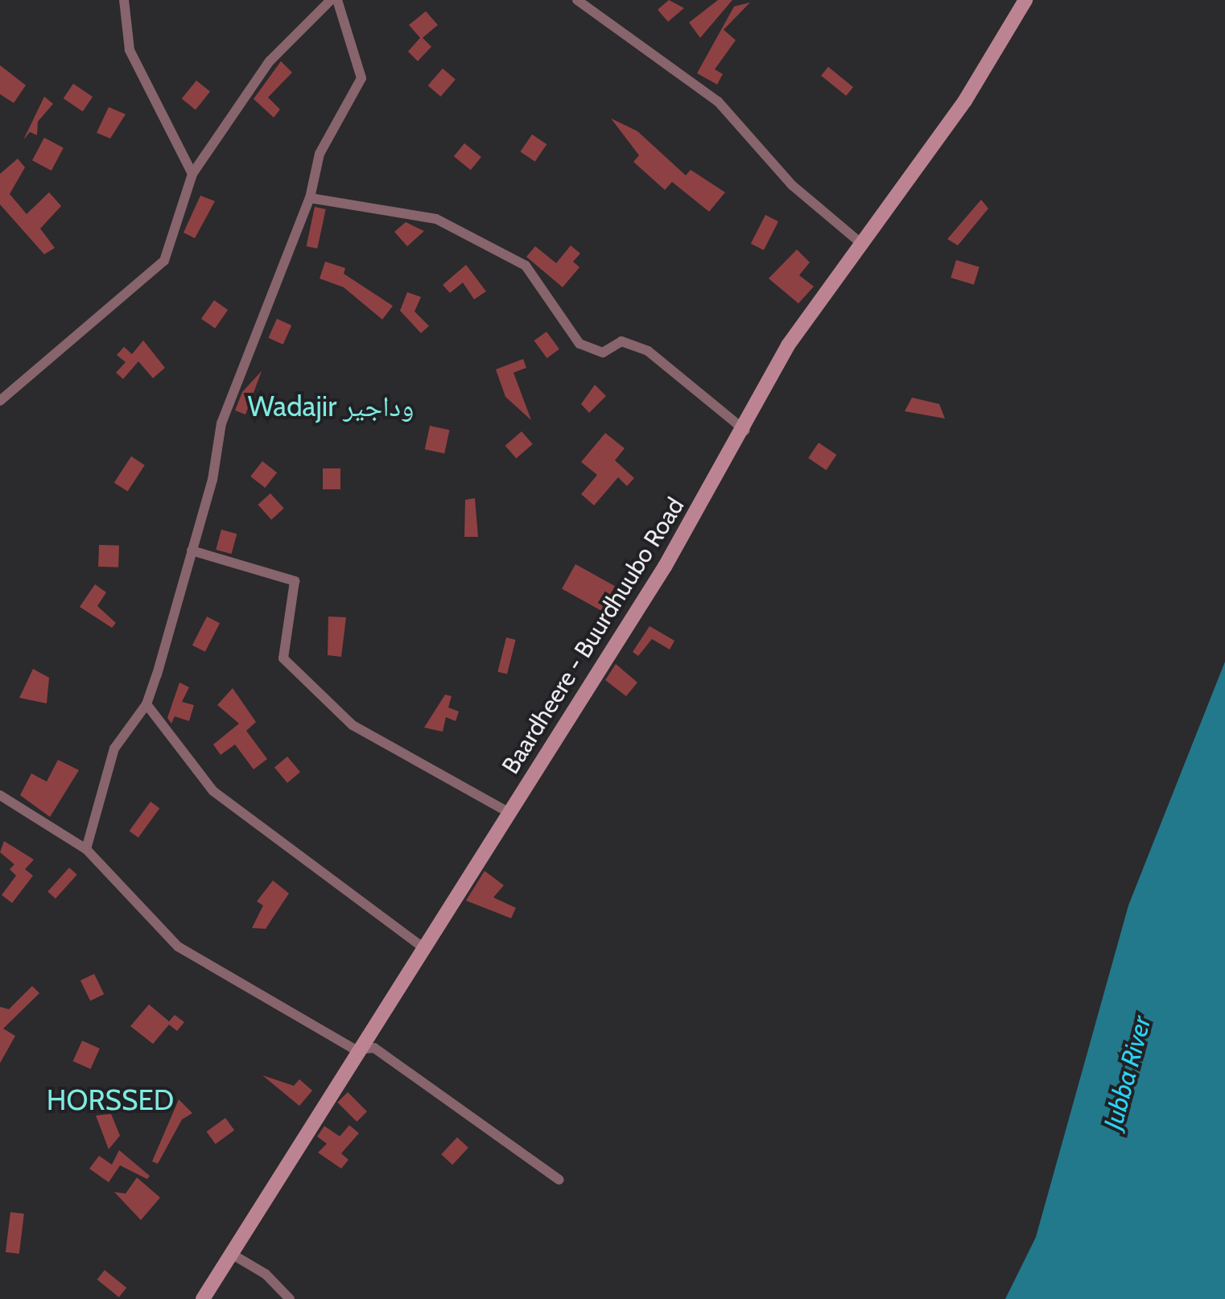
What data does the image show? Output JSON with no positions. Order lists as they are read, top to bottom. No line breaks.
{"streets":{"main road":["Baardheere - Buurdhuubo Road"]},"districts":["Wadajir وداجير","HORSSED"],"water":["Jubba River"]}
